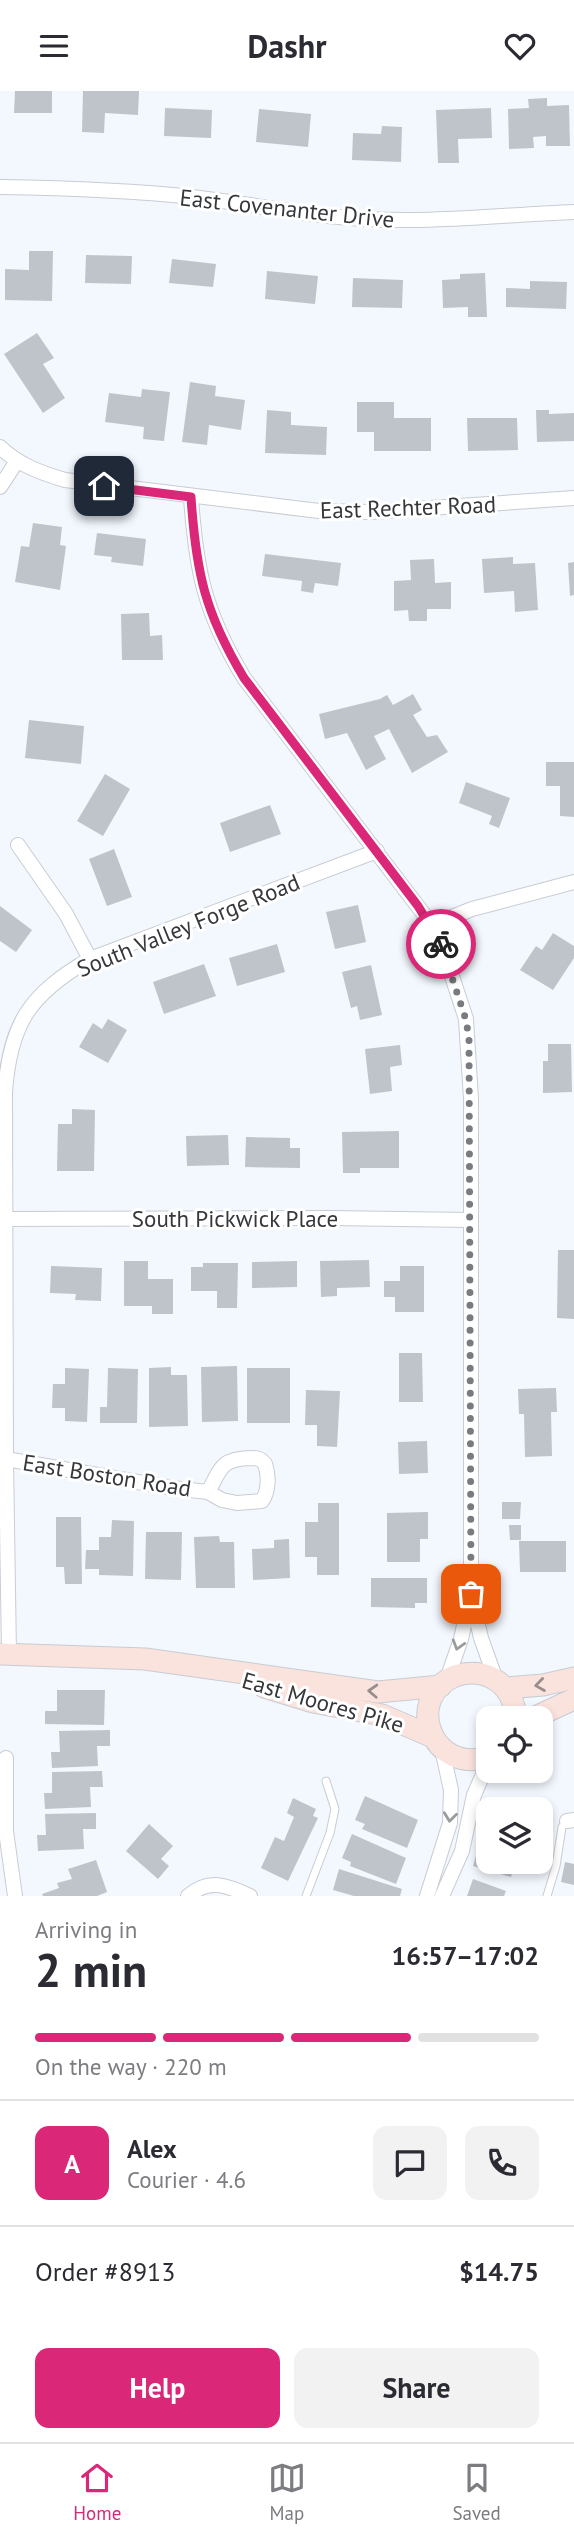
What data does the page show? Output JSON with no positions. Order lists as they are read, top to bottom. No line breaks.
{"streets":{"main road":["East Moores Pike"],"street":["East Covenanter Drive","East Rechter Road","South Valley Forge Road","South Pickwick Place","East Boston Road"]},"crossings":[["South Valley Forge Road","South Pickwick Place"],["South Valley Forge Road","East Boston Road"],["South Valley Forge Road","East Moores Pike"]],"page":{"header":"Dashr","heading":["2 min","Arriving in","16:57–17:02"],"panel":["Alex","Courier · 4.6","Order #8913","$14.75"],"bar":"On the way · 220 m","round":"A","buttons":["Help","Share"],"tabs":["Home","Map","Saved"]}}
